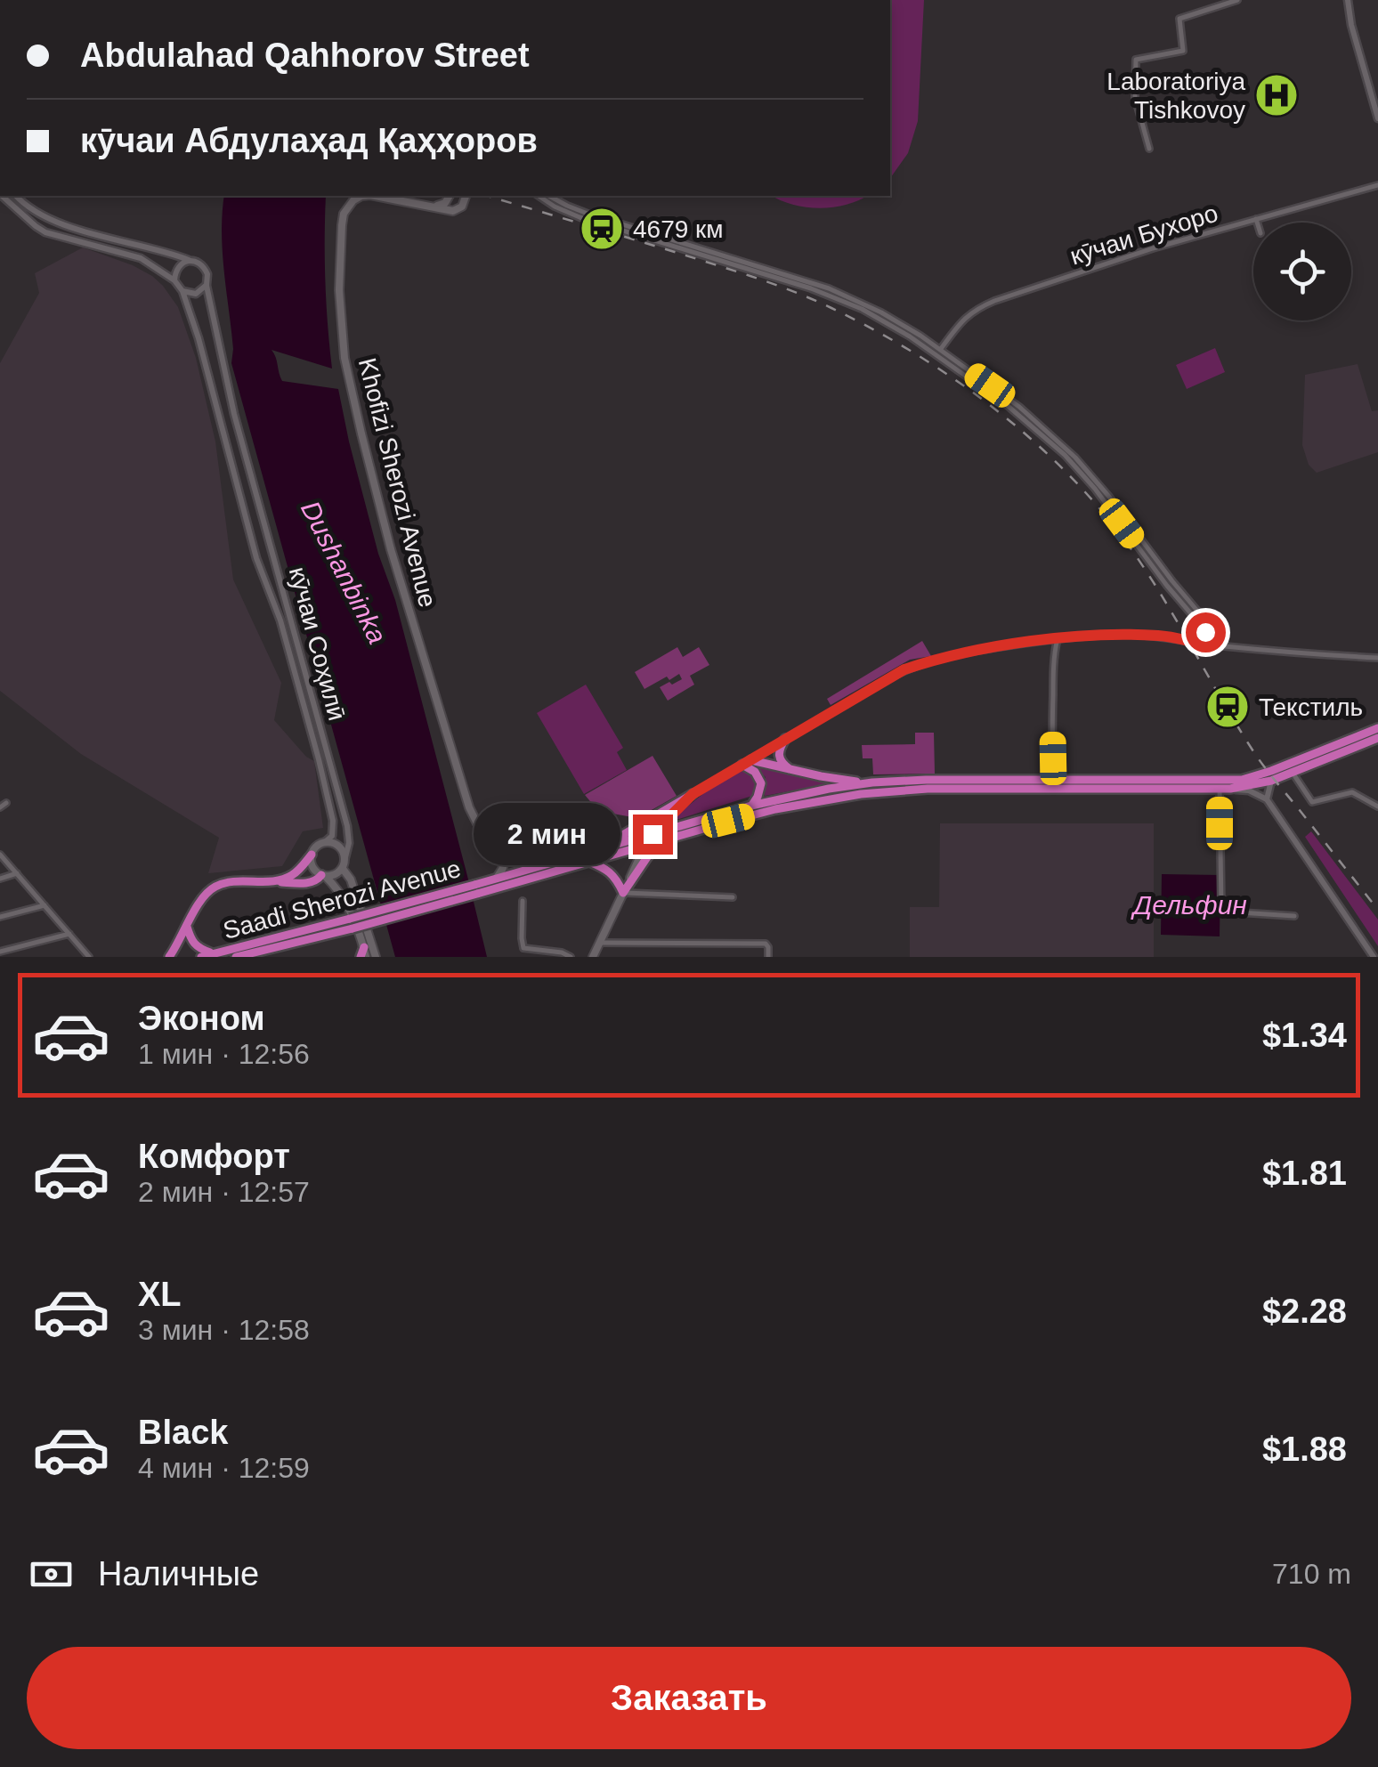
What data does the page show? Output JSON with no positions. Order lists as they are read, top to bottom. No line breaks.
{"streets":{"highway":["Saadi Sherozi Avenue"],"main road":["Khofizi Sherozi Avenue"],"street":["кӯчаи Бухоро","кӯчаи Соҳилӣ"]},"water":["Dushanbinka","Дельфин"],"places":{"hospital":["Laboratoriya Tishkovoy"],"station":["4679 км","Текстиль"]},"page":{"banner":["Abdulahad Qahhorov Street","кӯчаи Абдулаҳад Қаҳҳоров"],"bubble":"2 мин","list":[{"name":"Эконом","note":"1 мин · 12:56","value":"$1.34"},{"name":"Комфорт","note":"2 мин · 12:57","value":"$1.81"},{"name":"XL","note":"3 мин · 12:58","value":"$2.28"},{"name":"Black","note":"4 мин · 12:59","value":"$1.88"}],"pay":["Наличные","710 m"],"buttons":"Заказать"}}
